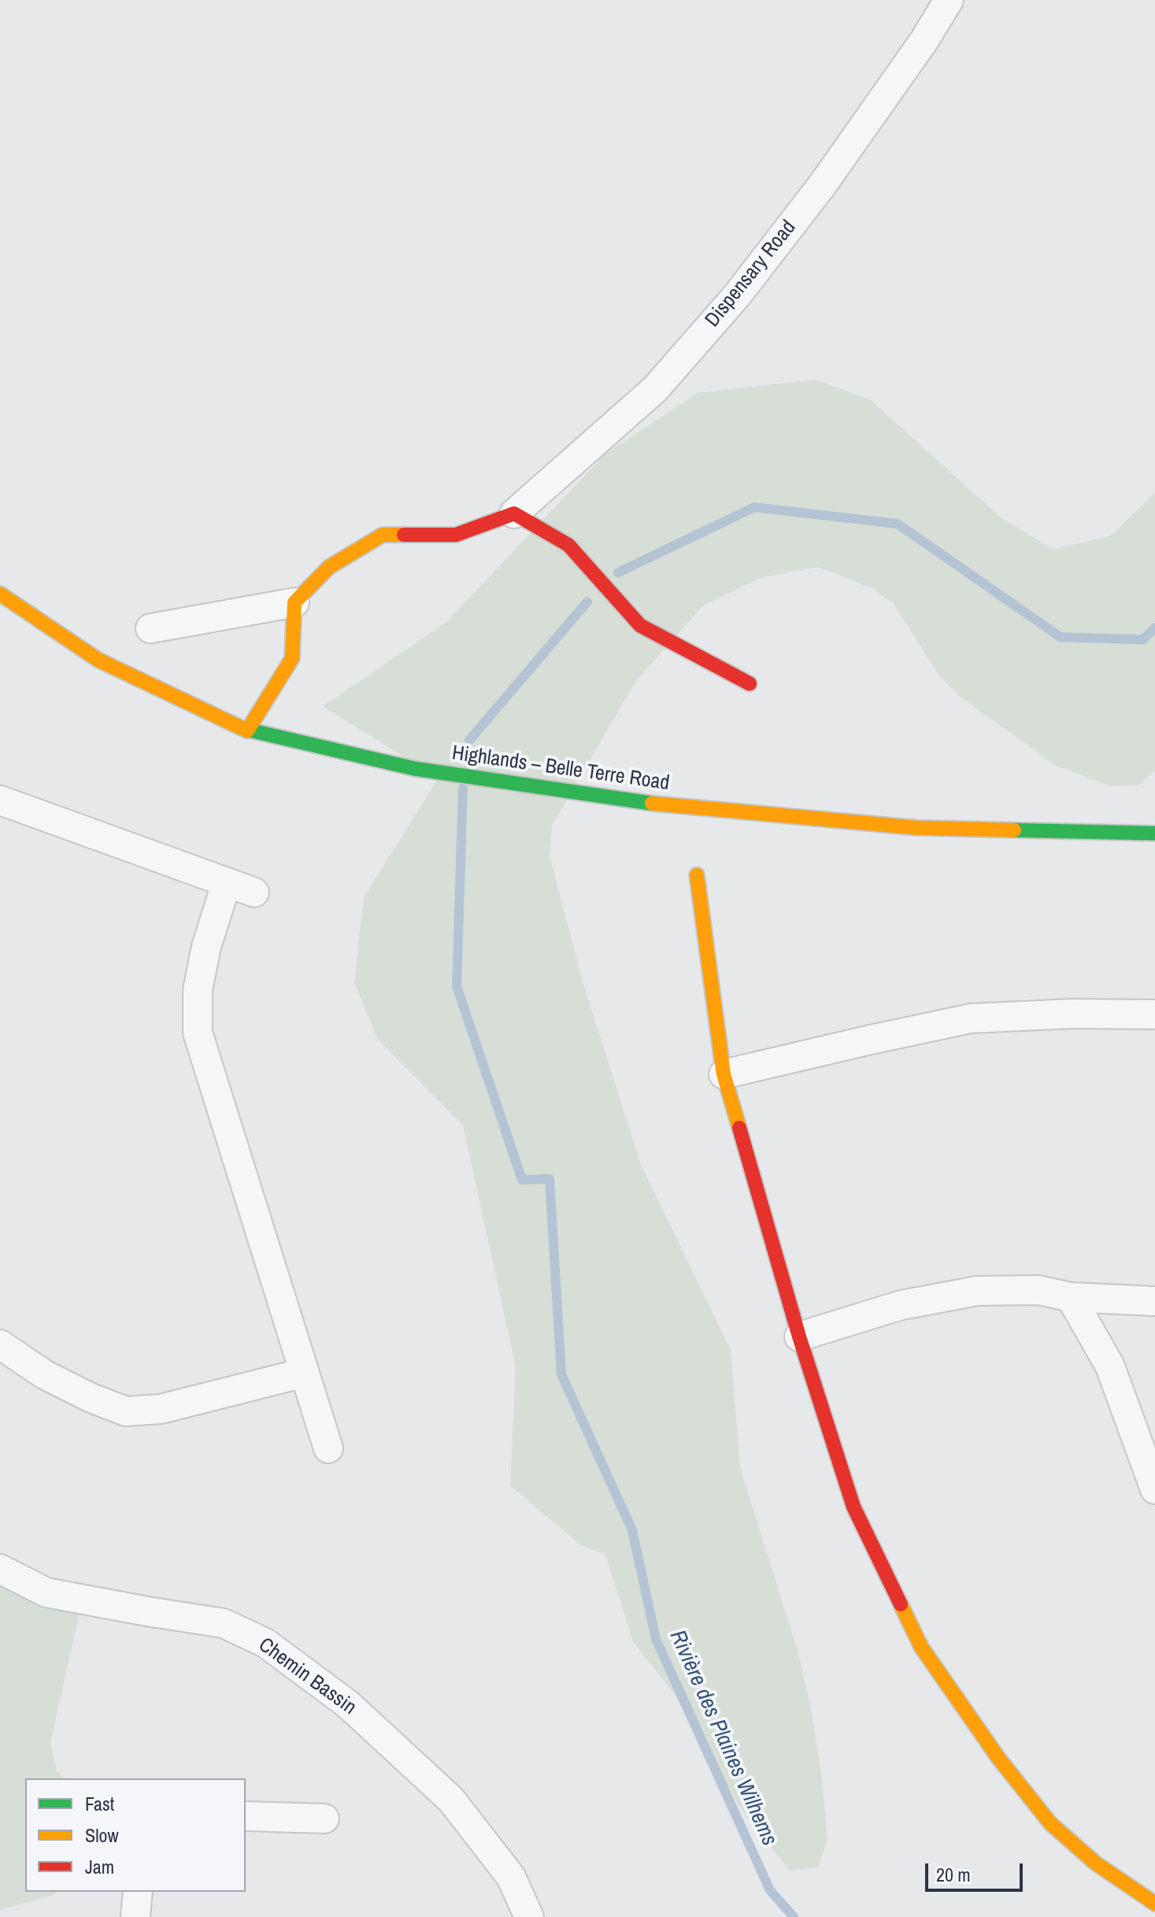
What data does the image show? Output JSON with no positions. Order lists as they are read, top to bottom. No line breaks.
{"streets":{"street":["Dispensary Road","Highlands – Belle Terre Road","Chemin Bassin"]},"water":["Rivière des Plaines Wilhems"],"legend":["Fast","Slow","Jam"],"scale_bar":"20 m"}
